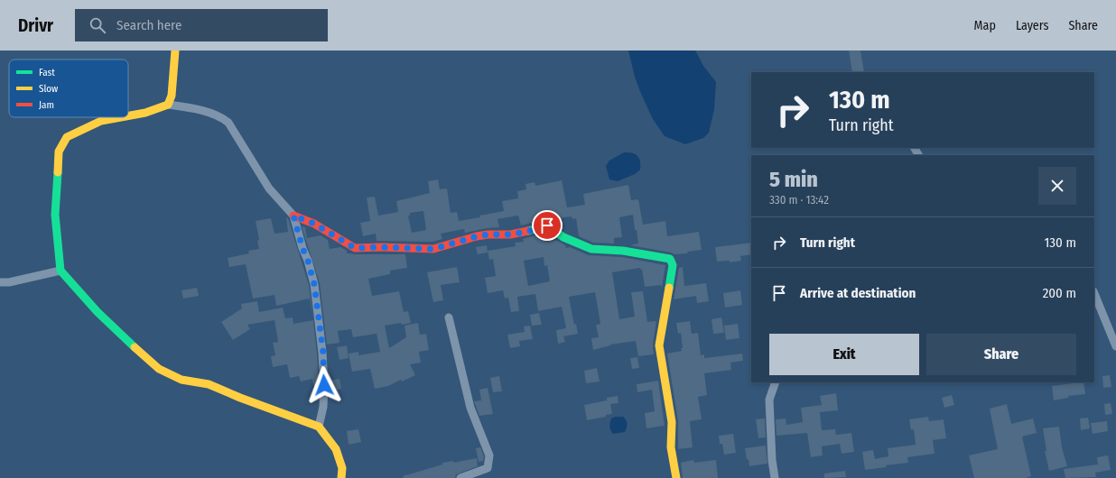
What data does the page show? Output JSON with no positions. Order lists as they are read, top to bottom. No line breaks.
{"legend":["Fast","Slow","Jam"],"page":{"header":"Drivr","search":"Search here","nav":["Map","Layers","Share"],"turn":["130 m","Turn right"],"heading":["5 min","330 m · 13:42"],"list":[{"name":"Turn right","value":"130 m"},{"name":"Arrive at destination","value":"200 m"}],"buttons":["Exit","Share"]}}
